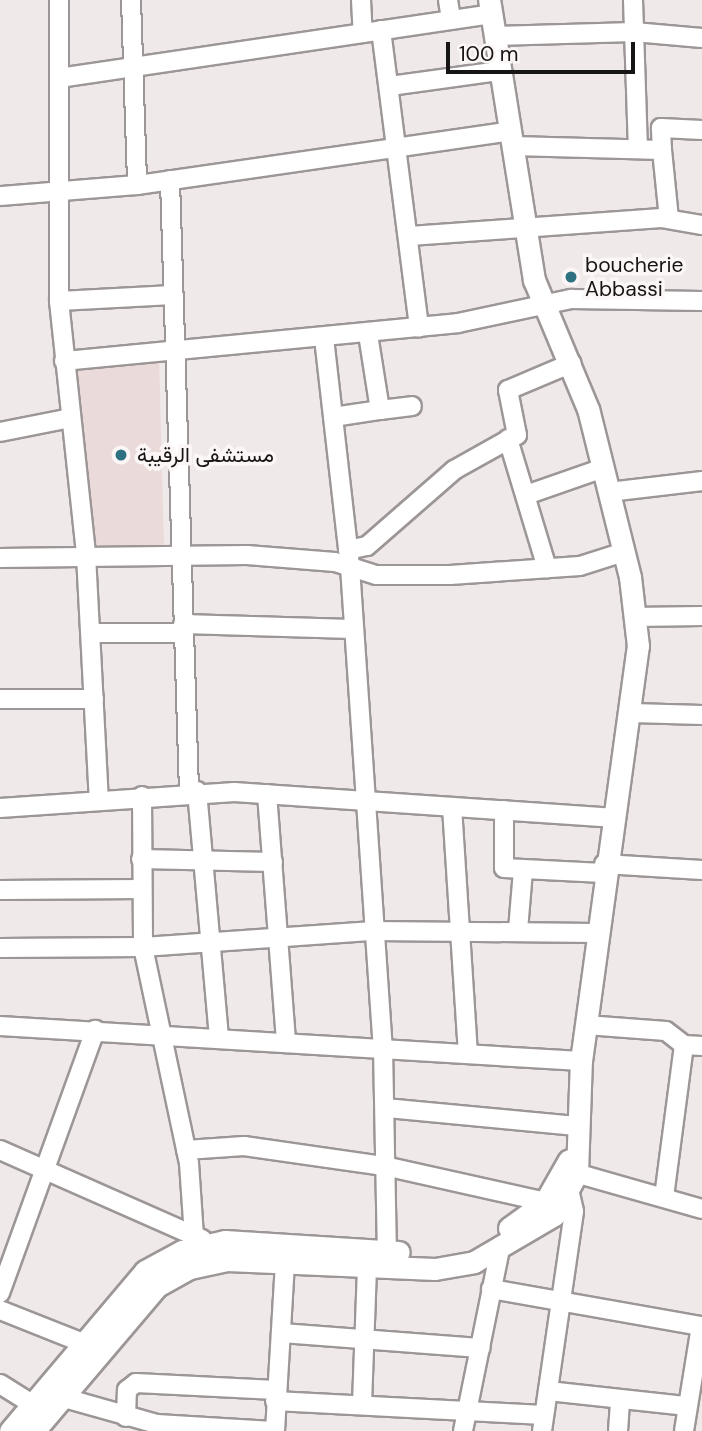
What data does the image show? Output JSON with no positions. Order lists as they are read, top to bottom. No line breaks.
{"places":["boucherie Abbassi","مستشفى الرقيبة"],"scale_bar":"100 m"}
